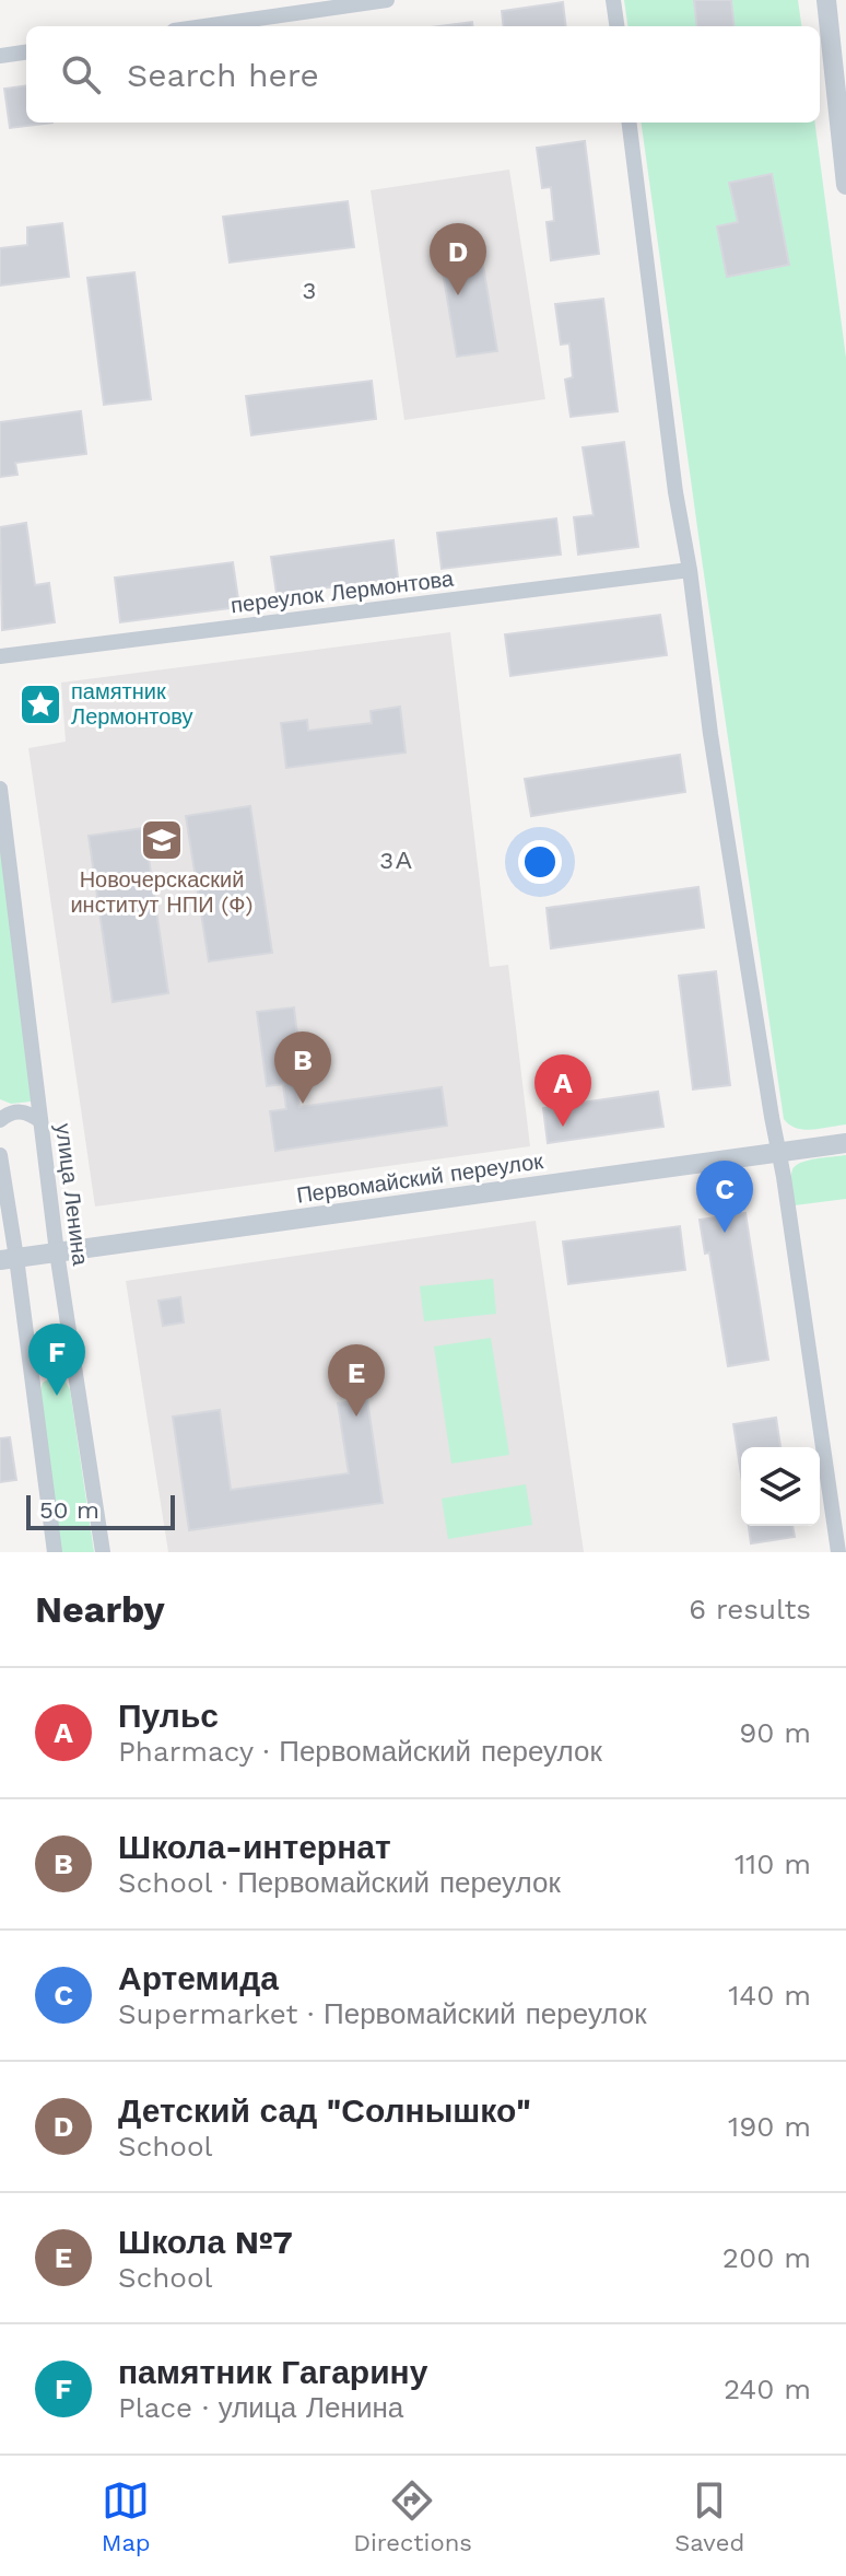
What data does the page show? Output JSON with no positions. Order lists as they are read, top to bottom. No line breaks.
{"streets":{"street":["переулок Лермонтова","Первомайский переулок","улица Ленина"]},"crossings":[["Первомайский переулок","улица Ленина"]],"districts":["3","3А"],"places":{"place":["памятник Лермонтову"],"school or university":["Новочерскаский институт НПИ (Ф)"]},"scale_bar":"50 m","page":{"search":"Search here","pins":["D","B","A","C","F","E"],"scale":"50 m","heading":["Nearby","6 results"],"list":[{"mark":"A","name":"Пульс","note":"Pharmacy · Первомайский переулок","value":"90 m"},{"mark":"B","name":"Школа-интернат","note":"School · Первомайский переулок","value":"110 m"},{"mark":"C","name":"Артемида","note":"Supermarket · Первомайский переулок","value":"140 m"},{"mark":"D","name":"Детский сад \"Солнышко\"","note":"School","value":"190 m"},{"mark":"E","name":"Школа №7","note":"School","value":"200 m"},{"mark":"F","name":"памятник Гагарину","note":"Place · улица Ленина","value":"240 m"}],"nav":["Map","Directions","Saved"]}}
